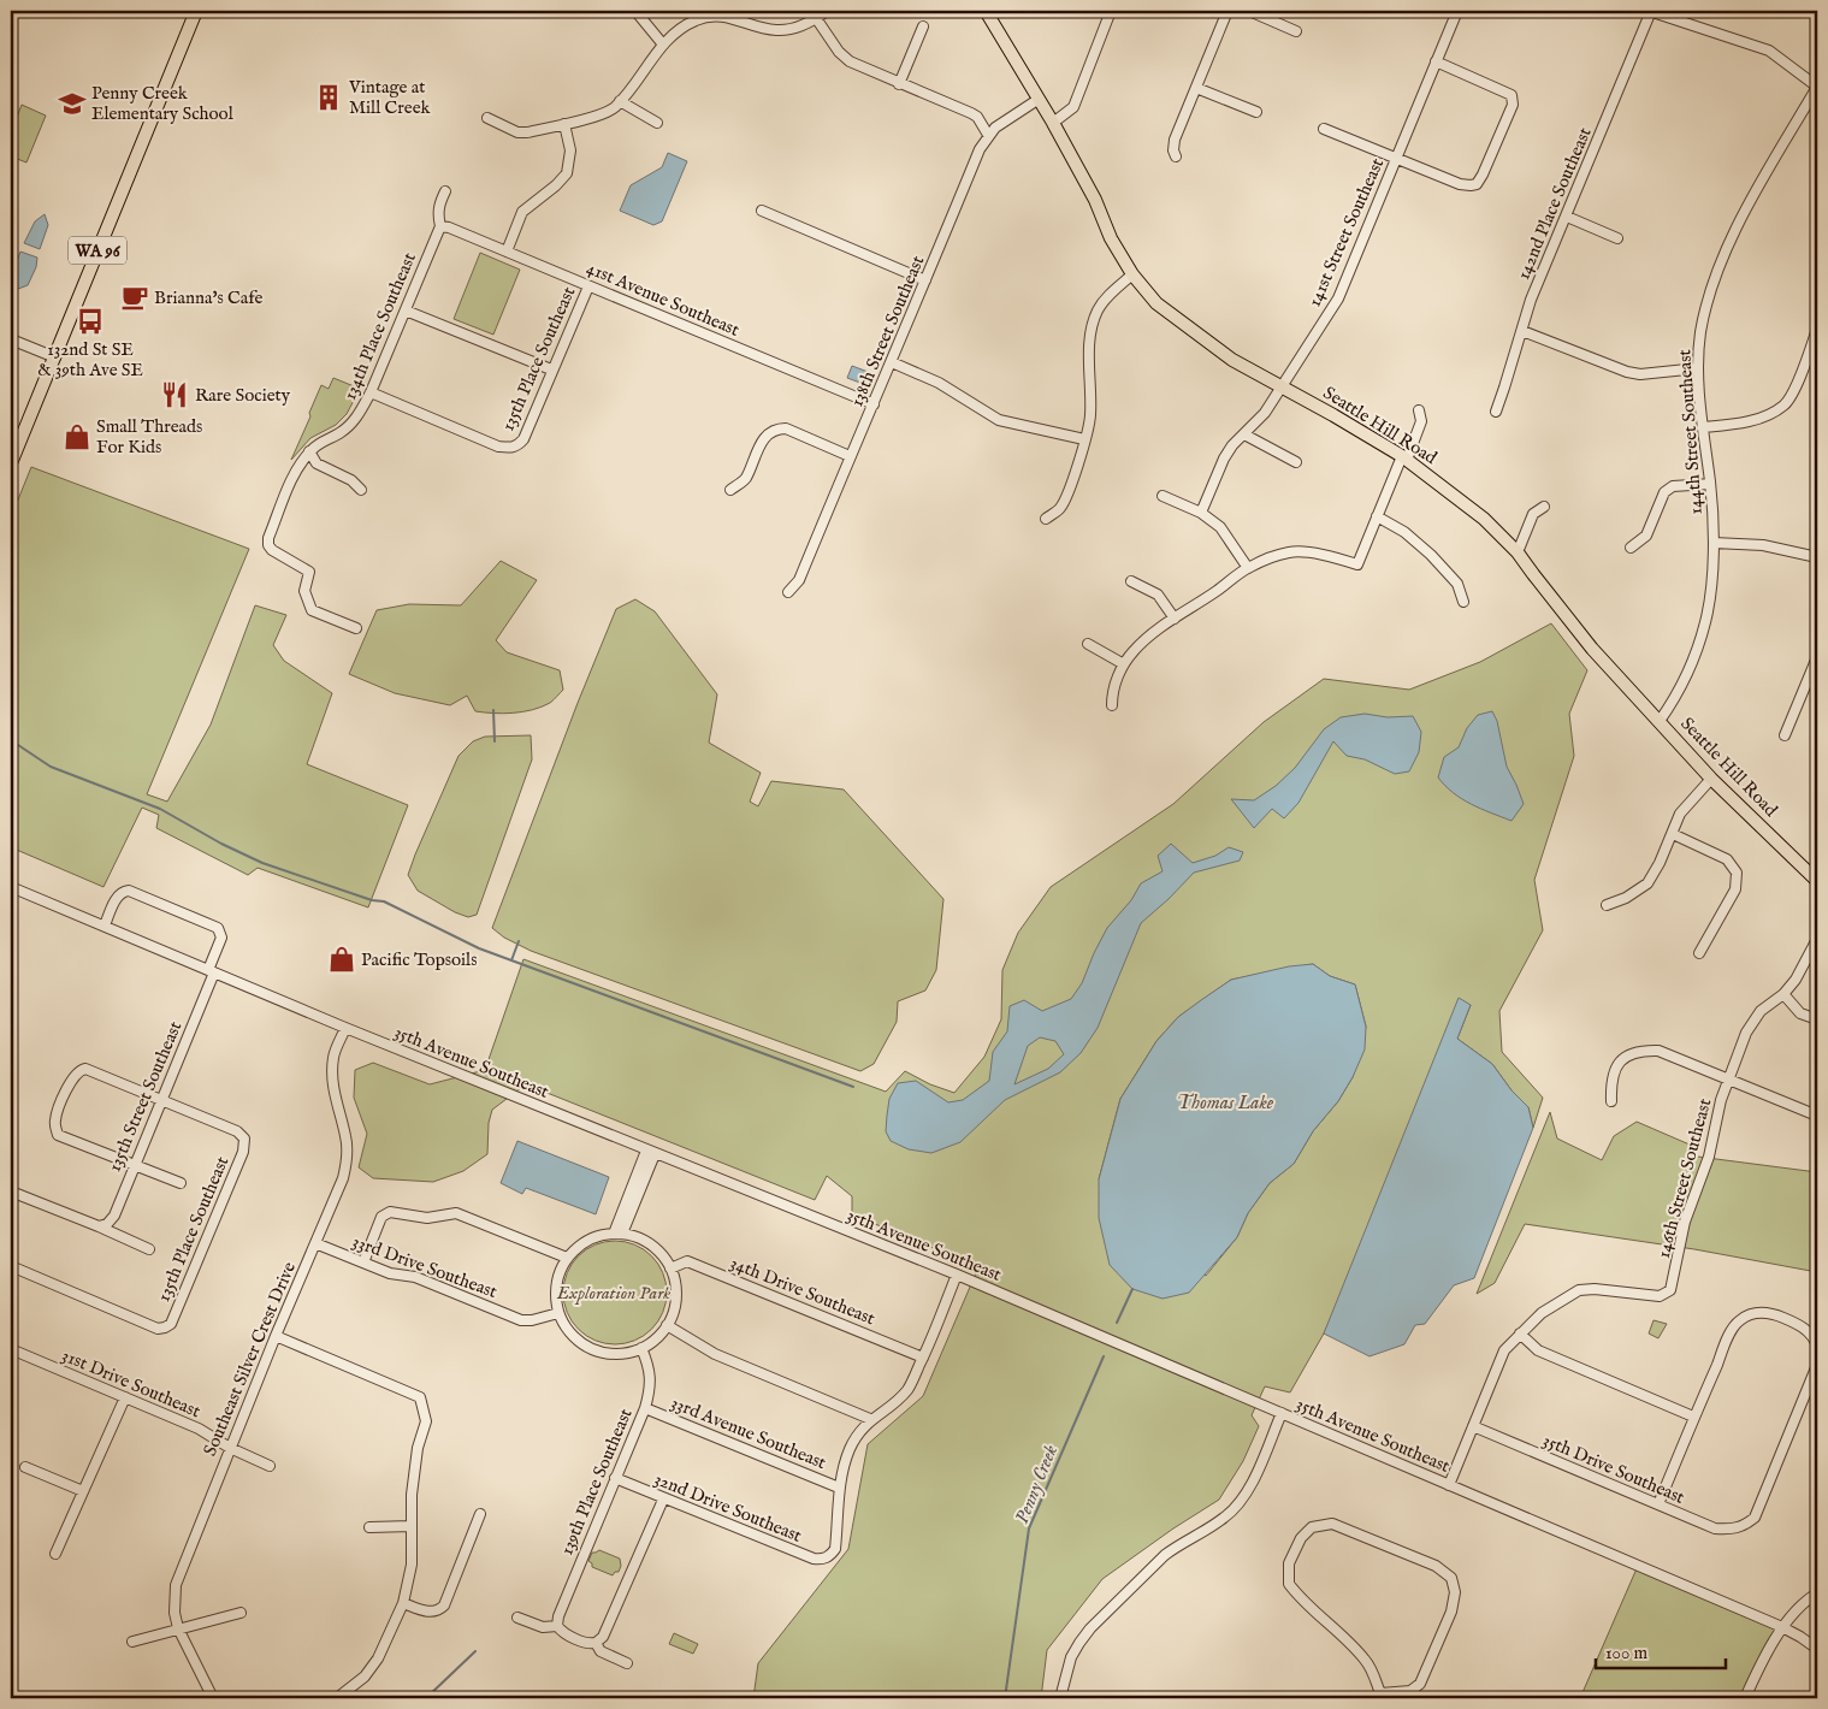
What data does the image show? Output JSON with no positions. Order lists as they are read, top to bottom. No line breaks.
{"streets":{"main road":["WA 96","Seattle Hill Road"],"street":["142nd Place Southeast","141st Street Southeast","41st Avenue Southeast","134th Place Southeast","138th Street Southeast","135th Place Southeast","144th Street Southeast","35th Avenue Southeast","135th Street Southeast","146th Street Southeast","33rd Drive Southeast","34th Drive Southeast","Southeast Silver Crest Drive","31st Drive Southeast","33rd Avenue Southeast","35th Drive Southeast","139th Place Southeast","32nd Drive Southeast"]},"crossings":[["141st Street Southeast","Seattle Hill Road"],["41st Avenue Southeast","134th Place Southeast"],["41st Avenue Southeast","138th Street Southeast"],["41st Avenue Southeast","135th Place Southeast"],["134th Place Southeast","135th Place Southeast"],["138th Street Southeast","Seattle Hill Road"],["135th Place Southeast","135th Street Southeast"],["Seattle Hill Road","144th Street Southeast"],["35th Avenue Southeast","135th Street Southeast"],["35th Avenue Southeast","146th Street Southeast"],["35th Avenue Southeast","Southeast Silver Crest Drive"],["146th Street Southeast","35th Drive Southeast"],["33rd Drive Southeast","34th Drive Southeast"],["33rd Drive Southeast","Southeast Silver Crest Drive"],["33rd Drive Southeast","139th Place Southeast"],["34th Drive Southeast","139th Place Southeast"],["Southeast Silver Crest Drive","31st Drive Southeast"],["33rd Avenue Southeast","139th Place Southeast"],["33rd Avenue Southeast","32nd Drive Southeast"],["139th Place Southeast","32nd Drive Southeast"]],"water":["Thomas Lake","Penny Creek"],"parks":["Exploration Park"],"places":{"building":["Vintage at Mill Creek"],"school or university":["Penny Creek Elementary School"],"cafe":["Brianna's Cafe"],"bus stop":["132nd St SE & 39th Ave SE"],"restaurant":["Rare Society"],"shop":["Small Threads For Kids","Pacific Topsoils"]},"scale_bar":"100 m"}
